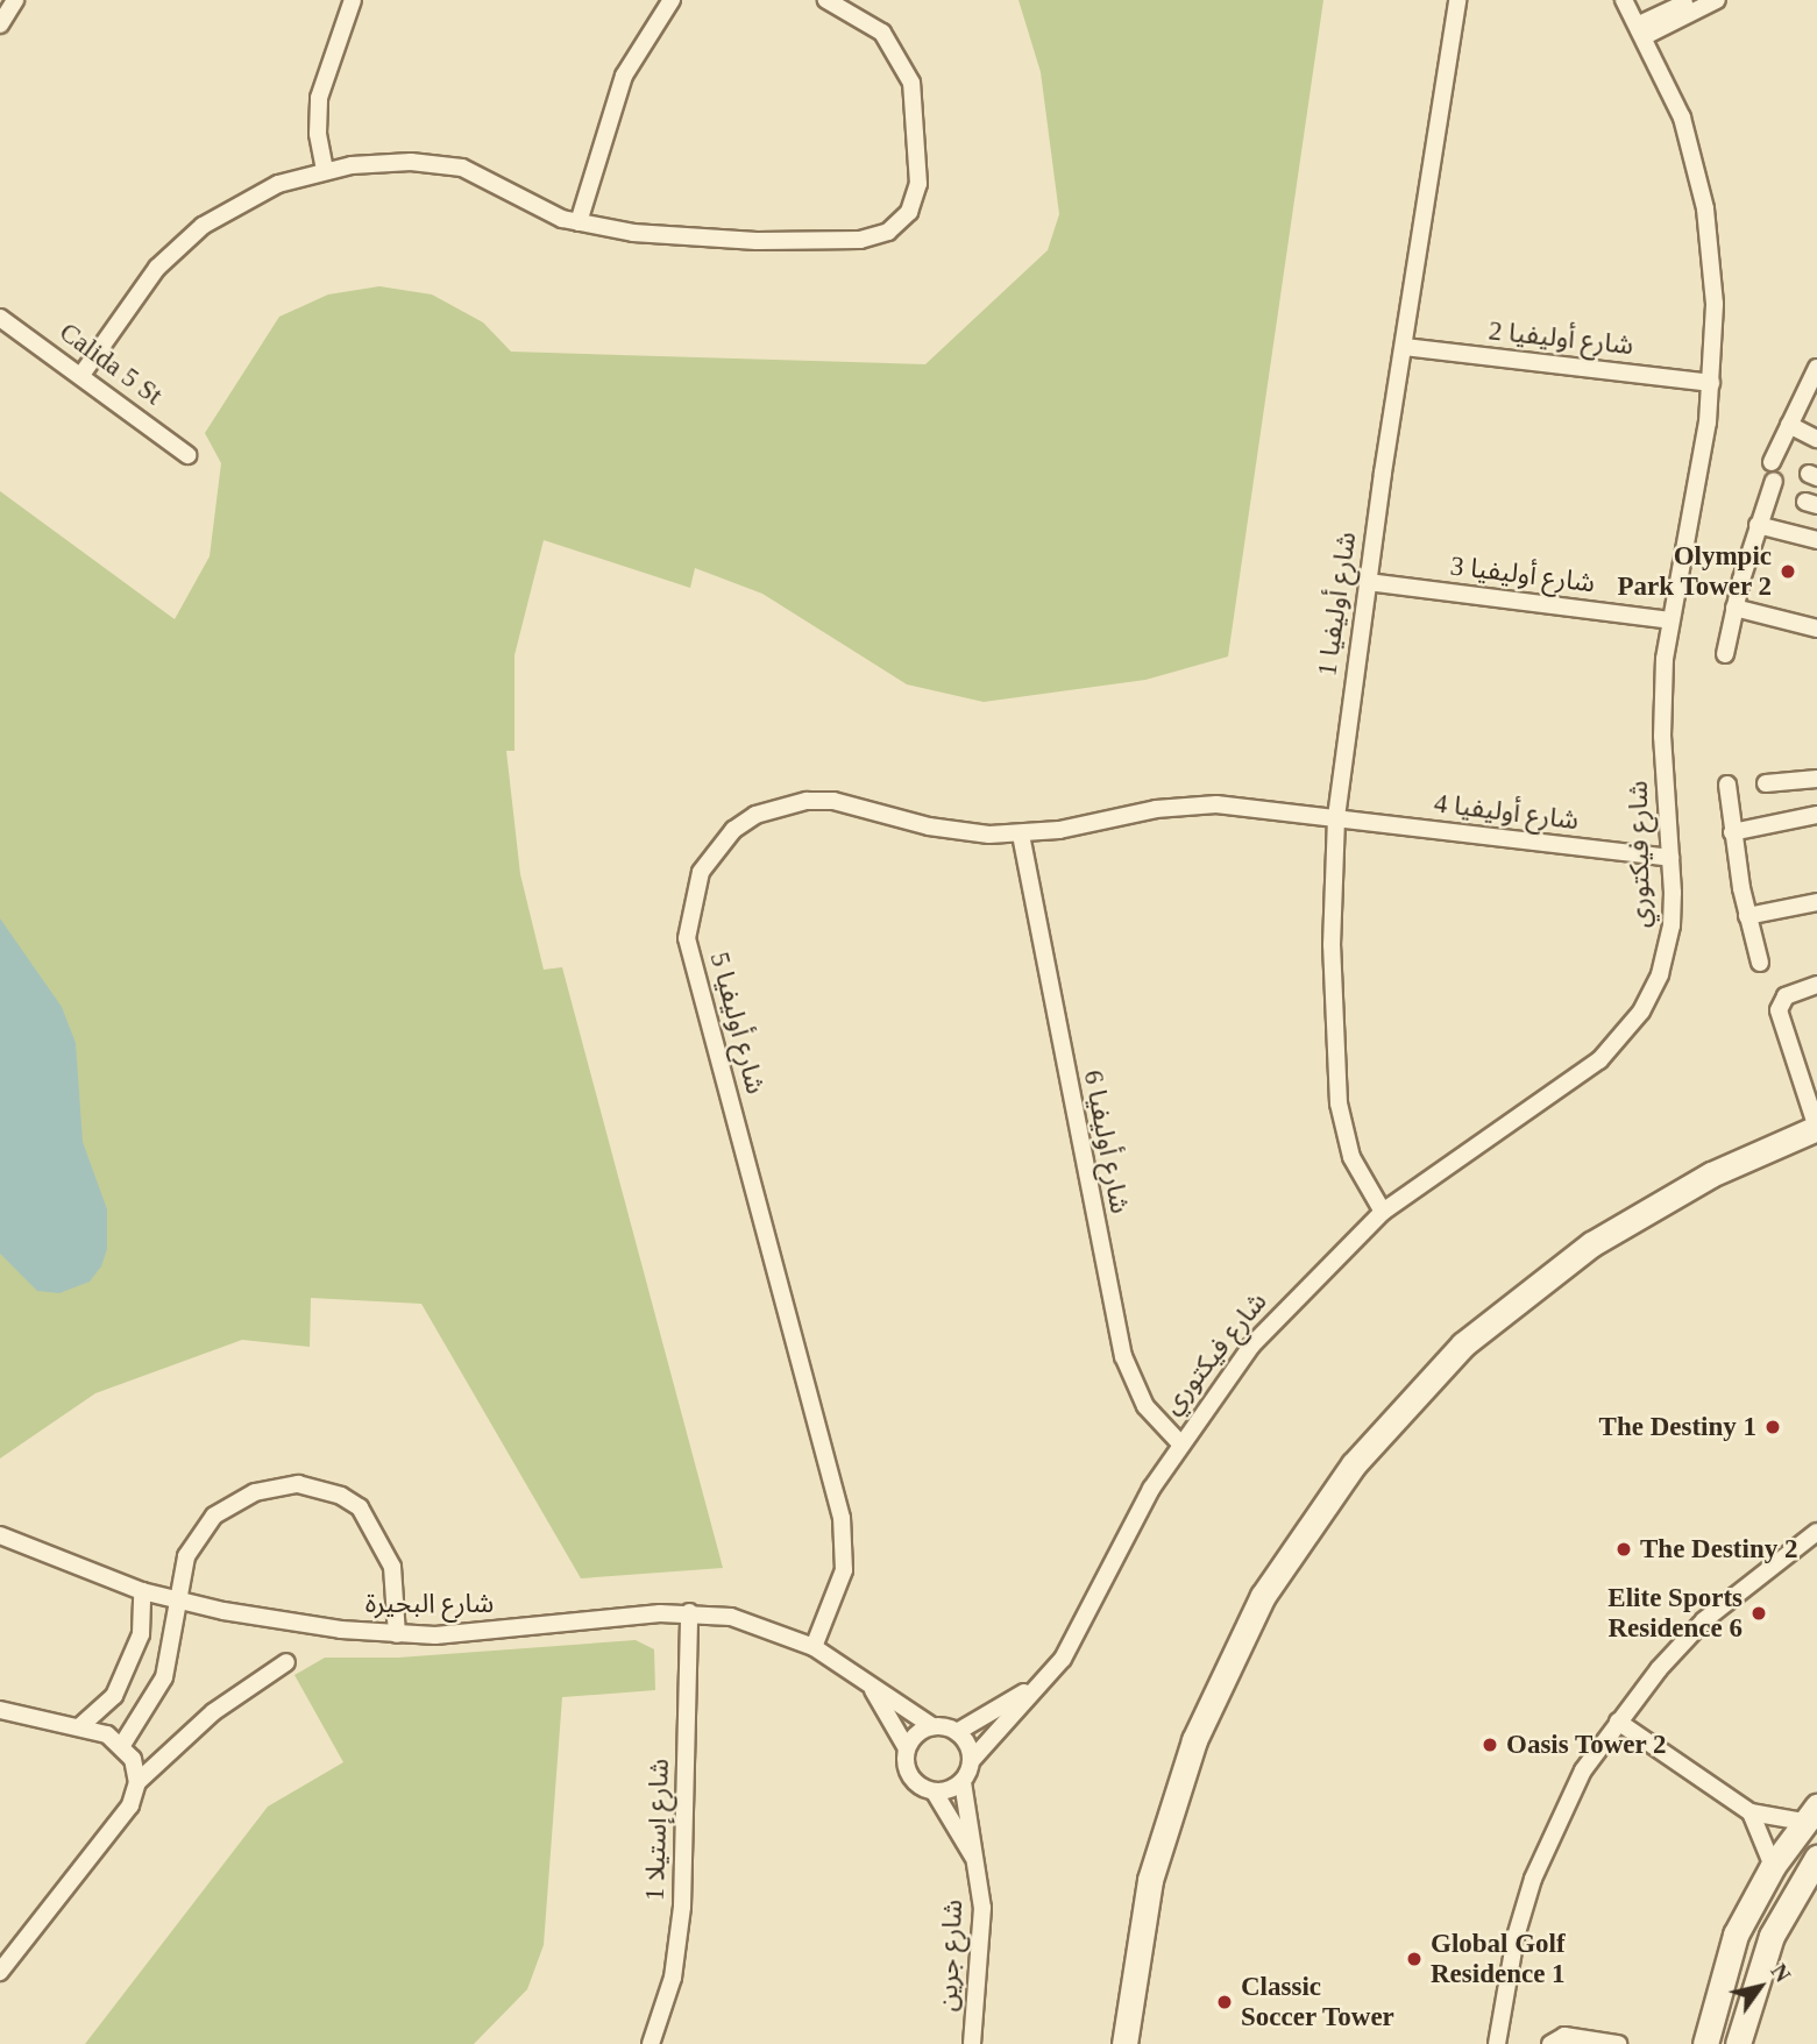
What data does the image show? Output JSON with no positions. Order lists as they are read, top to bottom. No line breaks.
{"streets":{"street":["شارع أوليفيا 2","Calida 5 St","شارع أوليفيا 3","شارع أوليفيا 1","شارع أوليفيا 4","شارع فيكتوري","شارع أوليفيا 5","شارع أوليفيا 6","شارع البحيرة","شارع إستيلا 1","شارع جرين"]},"crossings":[["شارع أوليفيا 2","شارع أوليفيا 1"],["شارع أوليفيا 2","شارع فيكتوري"],["شارع أوليفيا 3","شارع أوليفيا 1"],["شارع أوليفيا 3","شارع فيكتوري"],["شارع أوليفيا 1","شارع أوليفيا 4"],["شارع أوليفيا 1","شارع فيكتوري"],["شارع أوليفيا 1","شارع أوليفيا 5"],["شارع أوليفيا 4","شارع فيكتوري"],["شارع أوليفيا 4","شارع أوليفيا 5"],["شارع فيكتوري","شارع أوليفيا 6"],["شارع فيكتوري","شارع البحيرة"],["شارع فيكتوري","شارع جرين"],["شارع أوليفيا 5","شارع أوليفيا 6"],["شارع أوليفيا 5","شارع البحيرة"],["شارع البحيرة","شارع إستيلا 1"],["شارع البحيرة","شارع جرين"]],"places":["Olympic Park Tower 2","The Destiny 1","The Destiny 2","Elite Sports Residence 6","Oasis Tower 2","Global Golf Residence 1","Classic Soccer Tower"],"north":"top right"}
